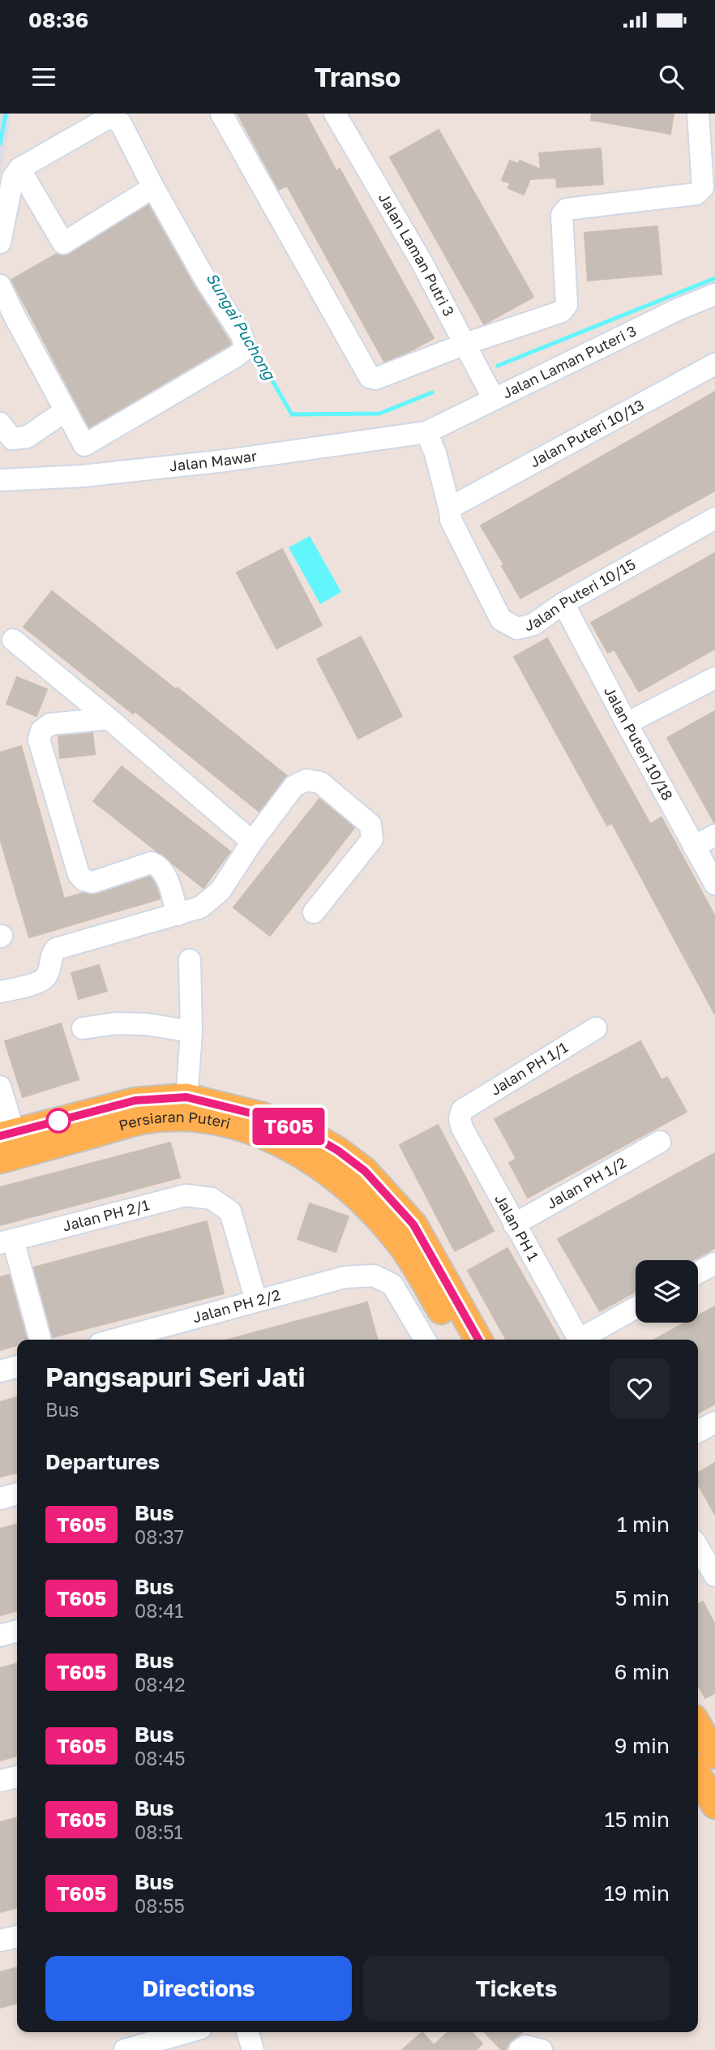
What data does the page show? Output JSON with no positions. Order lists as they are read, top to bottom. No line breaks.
{"streets":{"main road":["Persiaran Puteri"],"street":["Jalan Laman Putri 3","Jalan Laman Puteri 3","Jalan Puteri 10/13","Jalan Mawar","Jalan Puteri 10/15","Jalan Puteri 10/18","Jalan PH 1/1","Jalan PH 1/2","Jalan PH 2/1","Jalan PH 1","Jalan PH 2/2"]},"crossings":[["Jalan Laman Putri 3","Jalan Laman Puteri 3"],["Jalan Laman Puteri 3","Jalan Mawar"],["Jalan Laman Puteri 3","Jalan Puteri 10/15"],["Jalan Puteri 10/13","Jalan Puteri 10/15"],["Jalan Mawar","Jalan Puteri 10/15"],["Jalan Puteri 10/15","Jalan Puteri 10/18"],["Jalan PH 1/1","Jalan PH 1"],["Jalan PH 1/2","Jalan PH 1"],["Jalan PH 2/1","Jalan PH 2/2"]],"water":["Sungai Puchong"],"lines":["bus line T605"],"page":{"status":"08:36","header":"Transo","on_map":"T605","heading":[["Pangsapuri Seri Jati","Bus"],"Departures"],"list":[{"mark":"T605","name":"Bus","note":"08:37","value":"1 min"},{"mark":"T605","name":"Bus","note":"08:41","value":"5 min"},{"mark":"T605","name":"Bus","note":"08:42","value":"6 min"},{"mark":"T605","name":"Bus","note":"08:45","value":"9 min"},{"mark":"T605","name":"Bus","note":"08:51","value":"15 min"},{"mark":"T605","name":"Bus","note":"08:55","value":"19 min"}],"buttons":["Directions","Tickets"]}}
